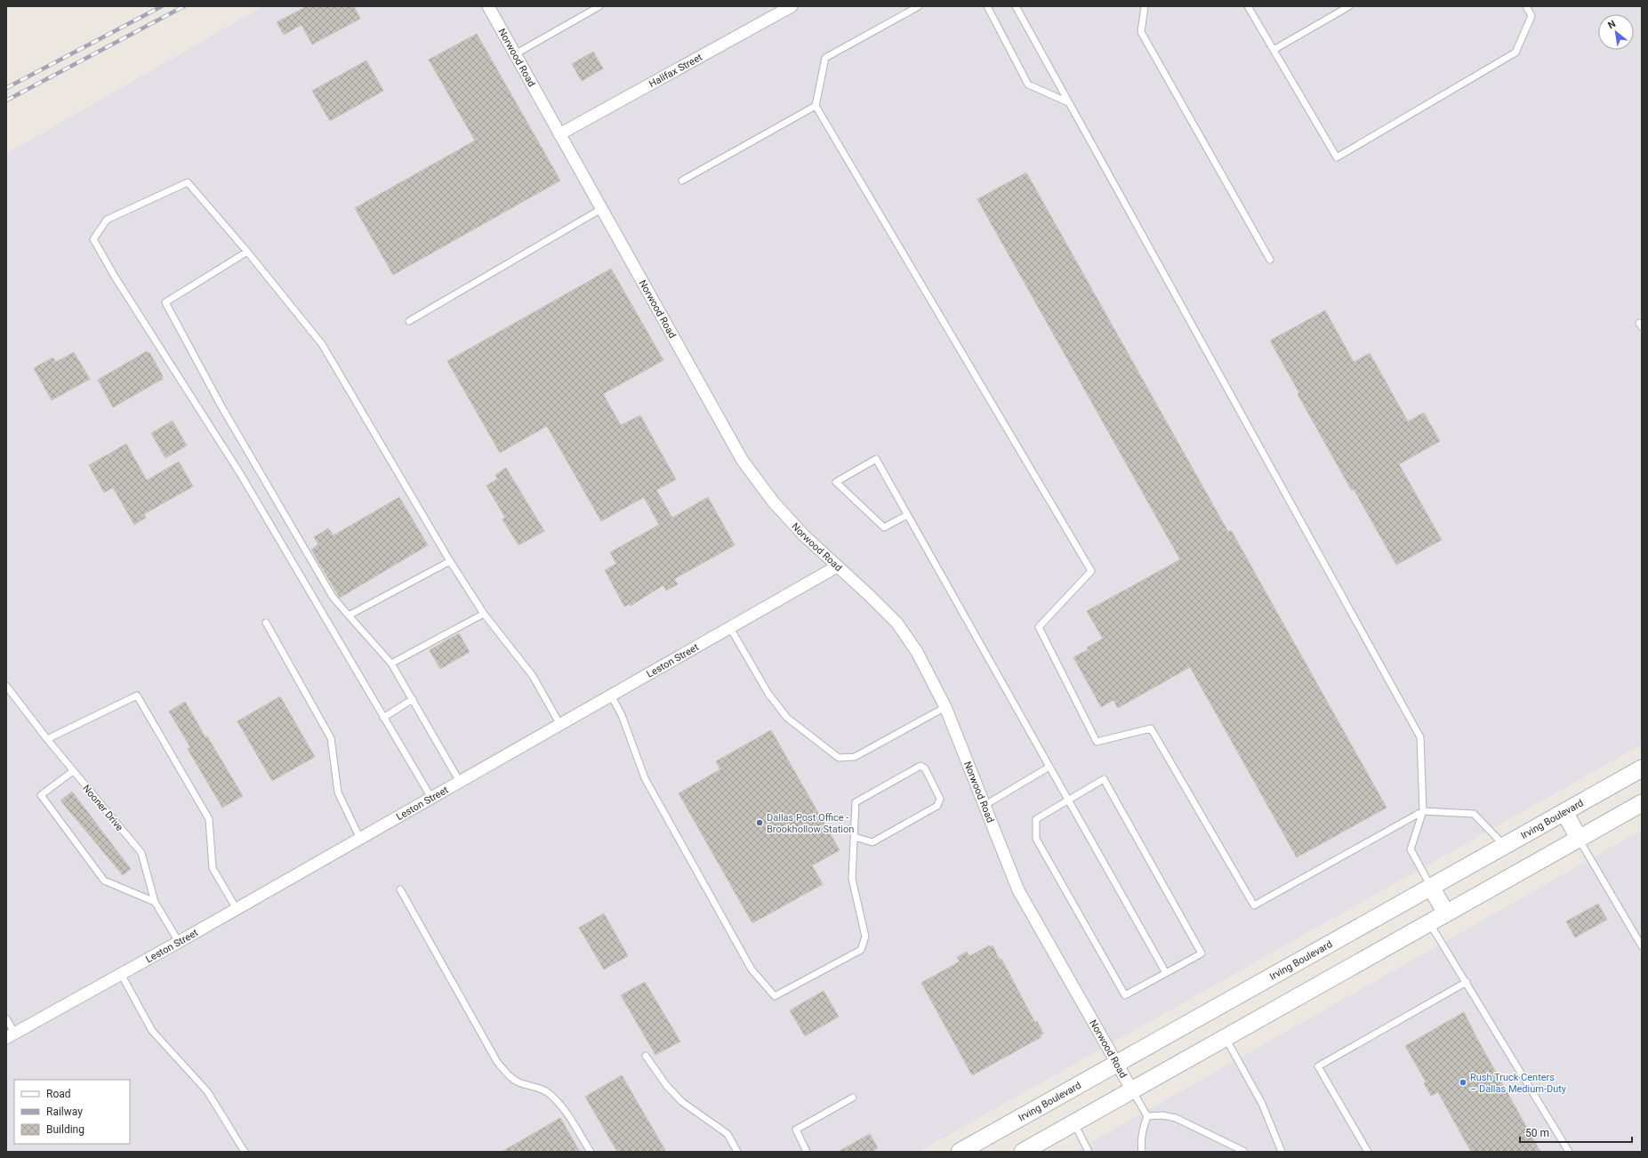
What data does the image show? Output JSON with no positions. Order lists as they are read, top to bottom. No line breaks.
{"streets":{"main road":["Irving Boulevard"],"street":["Norwood Road","Halifax Street","Leston Street"],"lane":["Nooner Drive"]},"crossings":[["Norwood Road","Halifax Street"],["Norwood Road","Leston Street"],["Norwood Road","Irving Boulevard"],["Leston Street","Nooner Drive"]],"places":["Dallas Post Office - Brookhollow Station","Rush Truck Centers – Dallas Medium-Duty"],"legend":["Road","Railway","Building"],"scale_bar":"50 m","north":"top left"}
